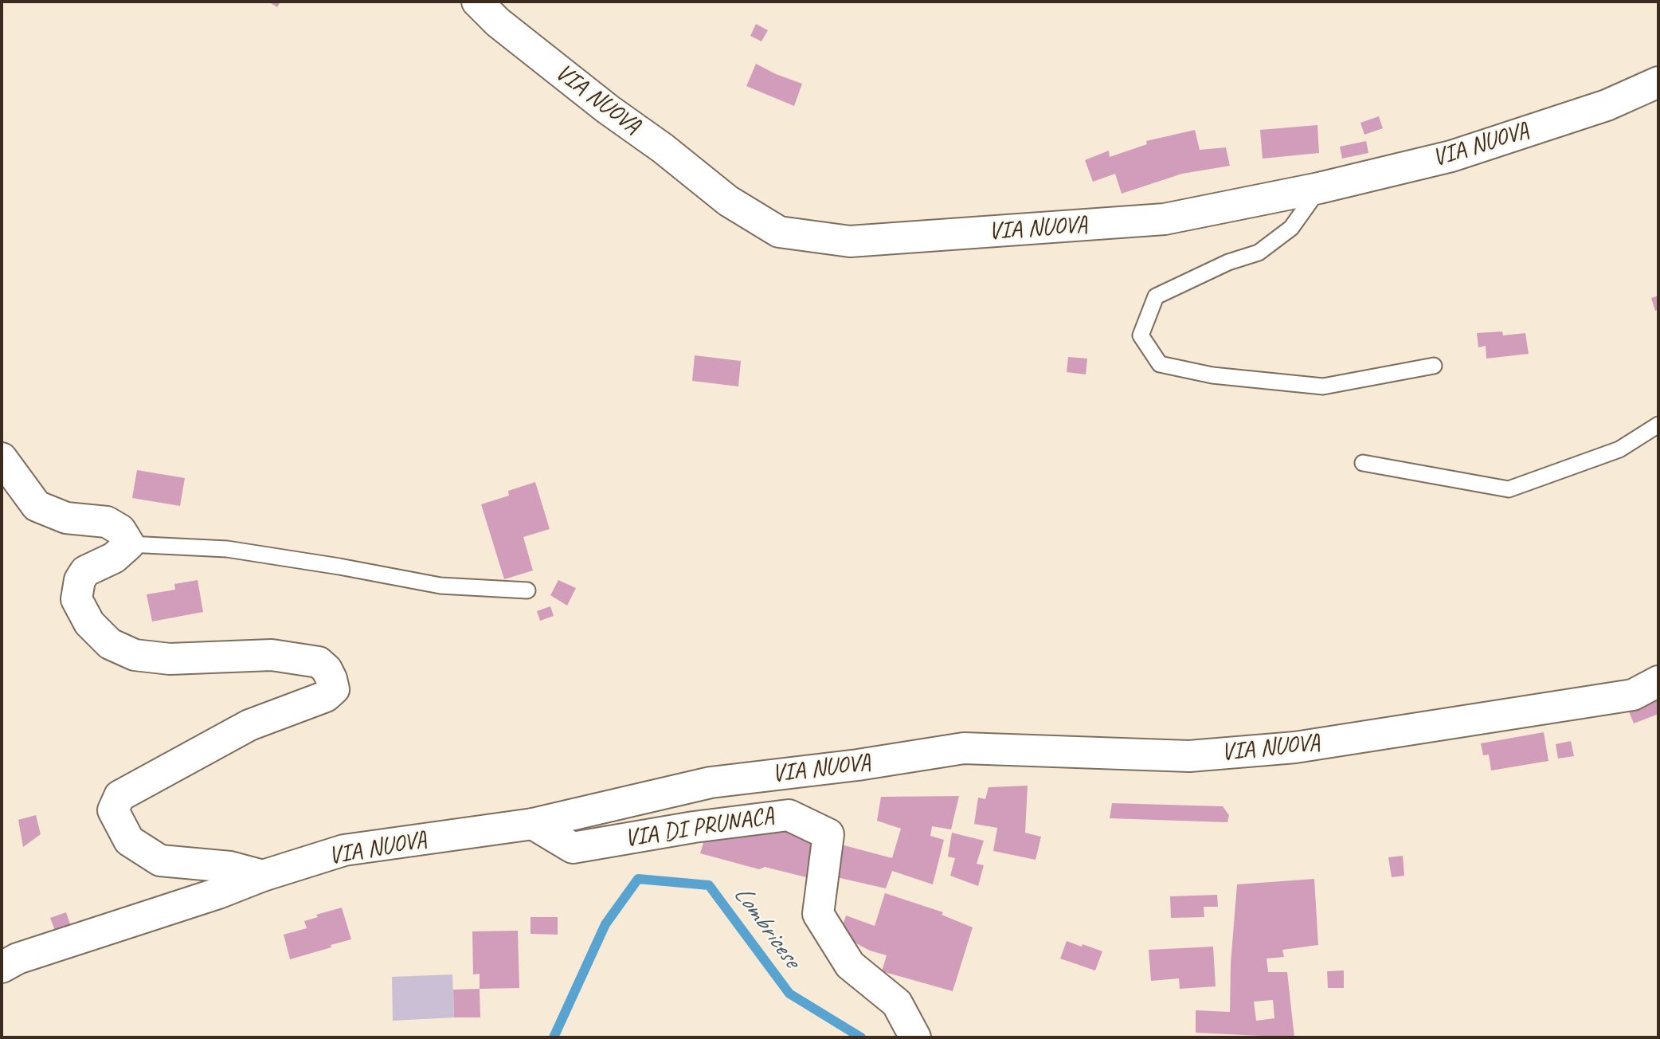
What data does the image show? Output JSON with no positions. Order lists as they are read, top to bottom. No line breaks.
{"streets":{"street":["VIA NUOVA","VIA DI PRUNACA"]},"crossings":[["VIA NUOVA","VIA DI PRUNACA"]],"water":["Lombricese"]}
